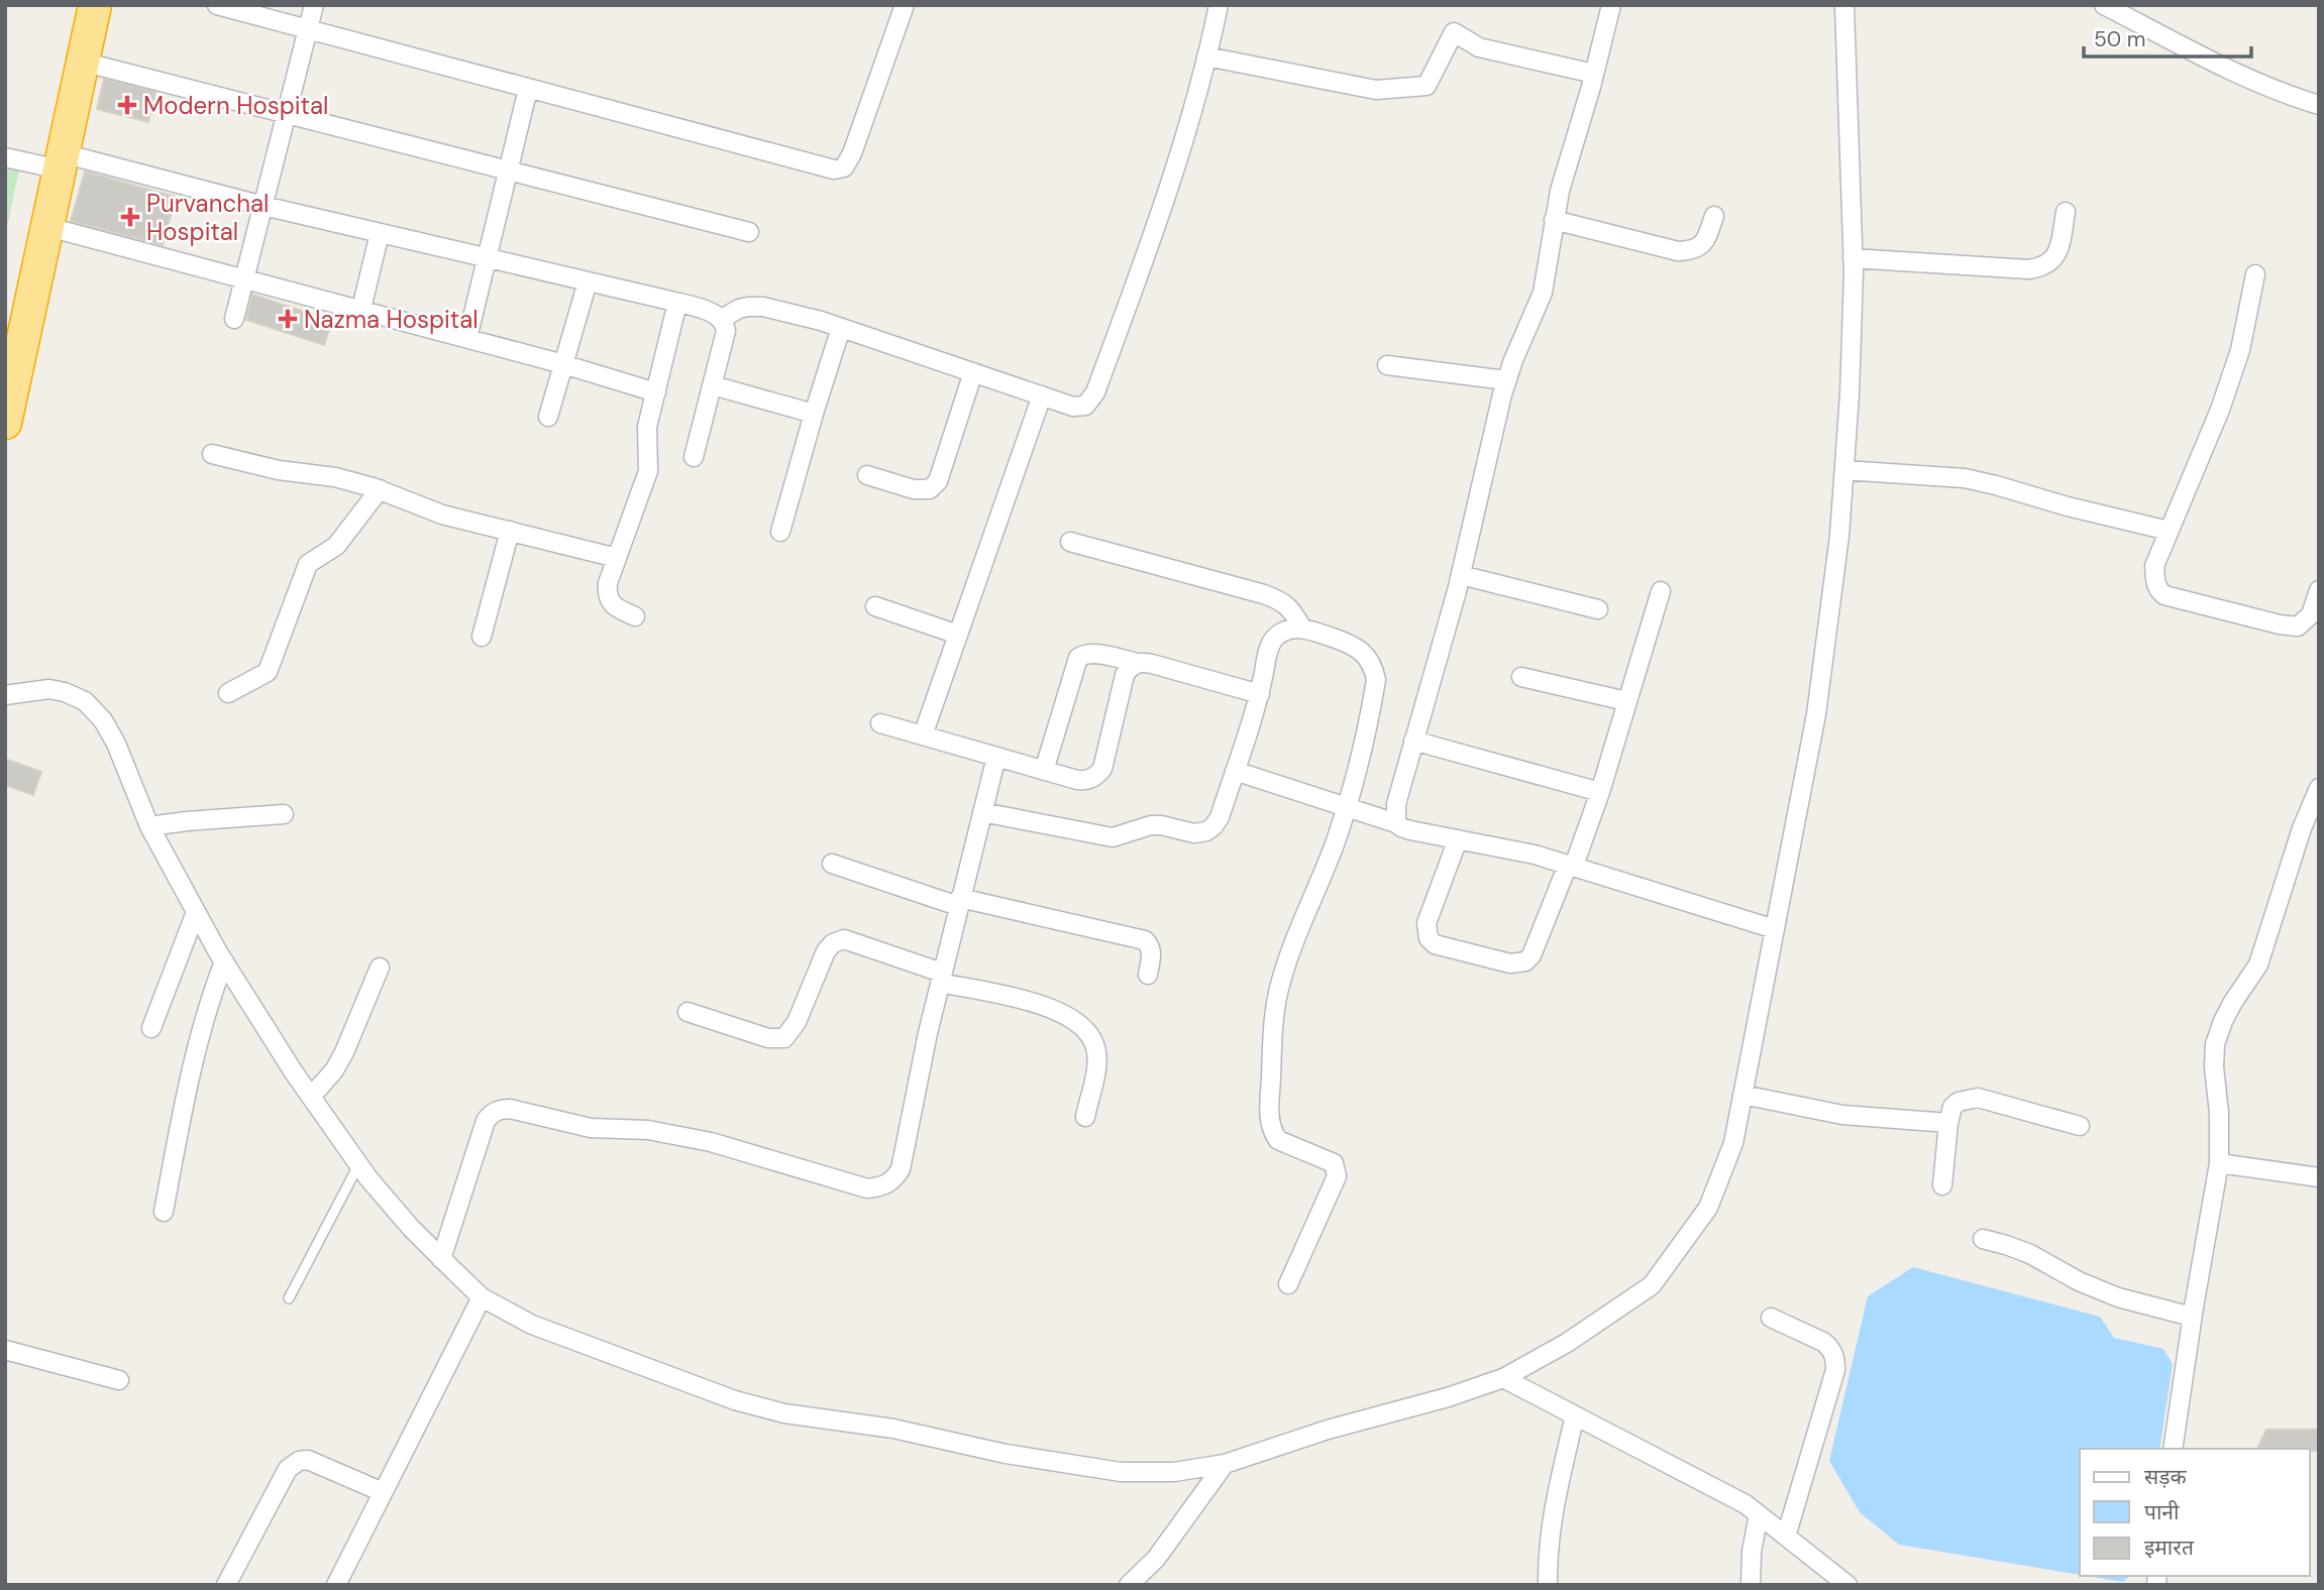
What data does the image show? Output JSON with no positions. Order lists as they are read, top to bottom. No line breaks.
{"places":{"health":["Modern Hospital","Purvanchal Hospital","Nazma Hospital"]},"legend":["सड़क","पानी","इमारत"],"scale_bar":"50 m"}
